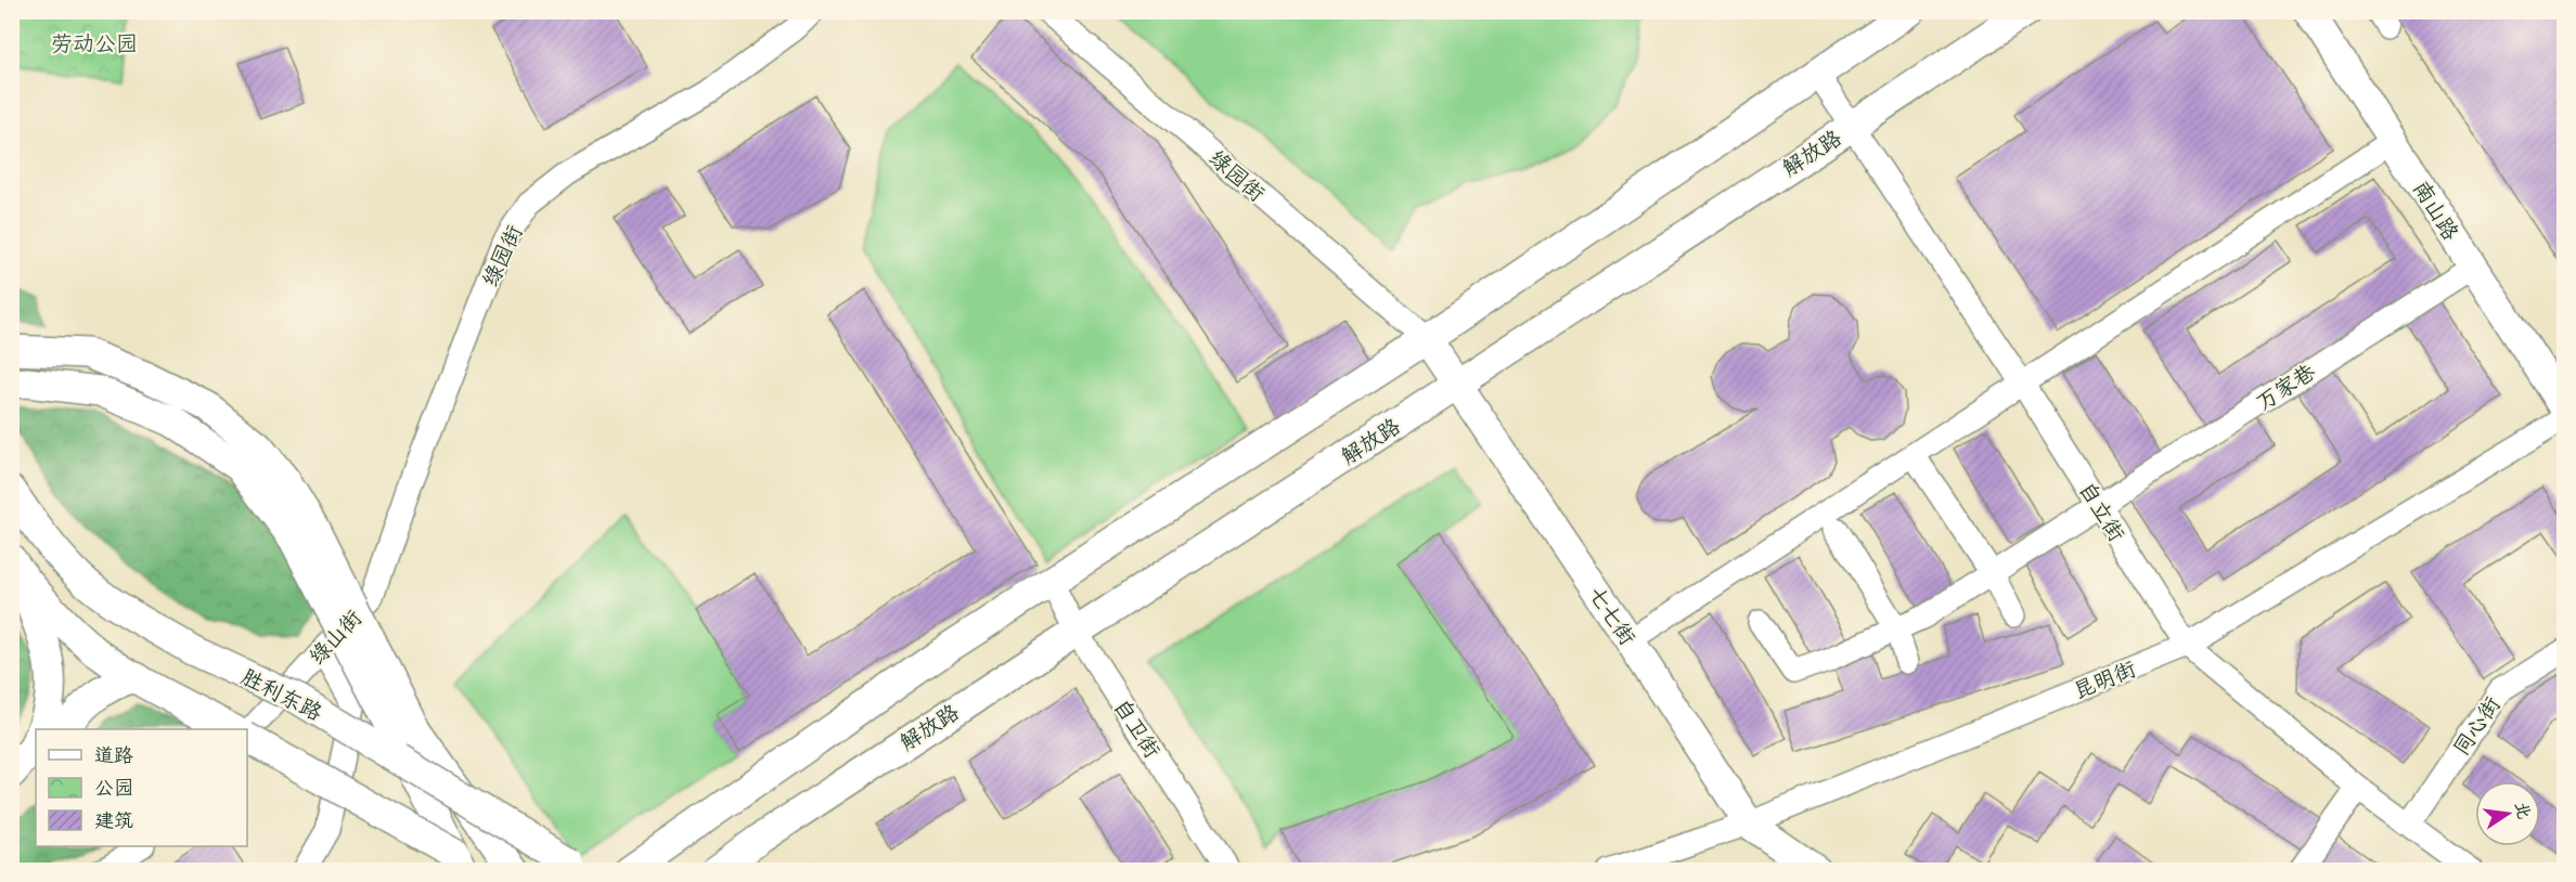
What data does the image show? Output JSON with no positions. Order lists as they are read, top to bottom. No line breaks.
{"streets":{"main road":["解放路","南山路","七七街","胜利东路"],"street":["绿园街","万家巷","自立街","绿山街","昆明街","同心街","自卫街"]},"crossings":[["解放路","自立街"],["解放路","七七街"],["解放路","自卫街"],["绿园街","七七街"],["绿园街","绿山街"],["南山路","万家巷"],["万家巷","自立街"],["自立街","昆明街"],["自立街","同心街"],["七七街","昆明街"]],"parks":["劳动公园"],"legend":["道路","公园","建筑"],"north":"right"}
